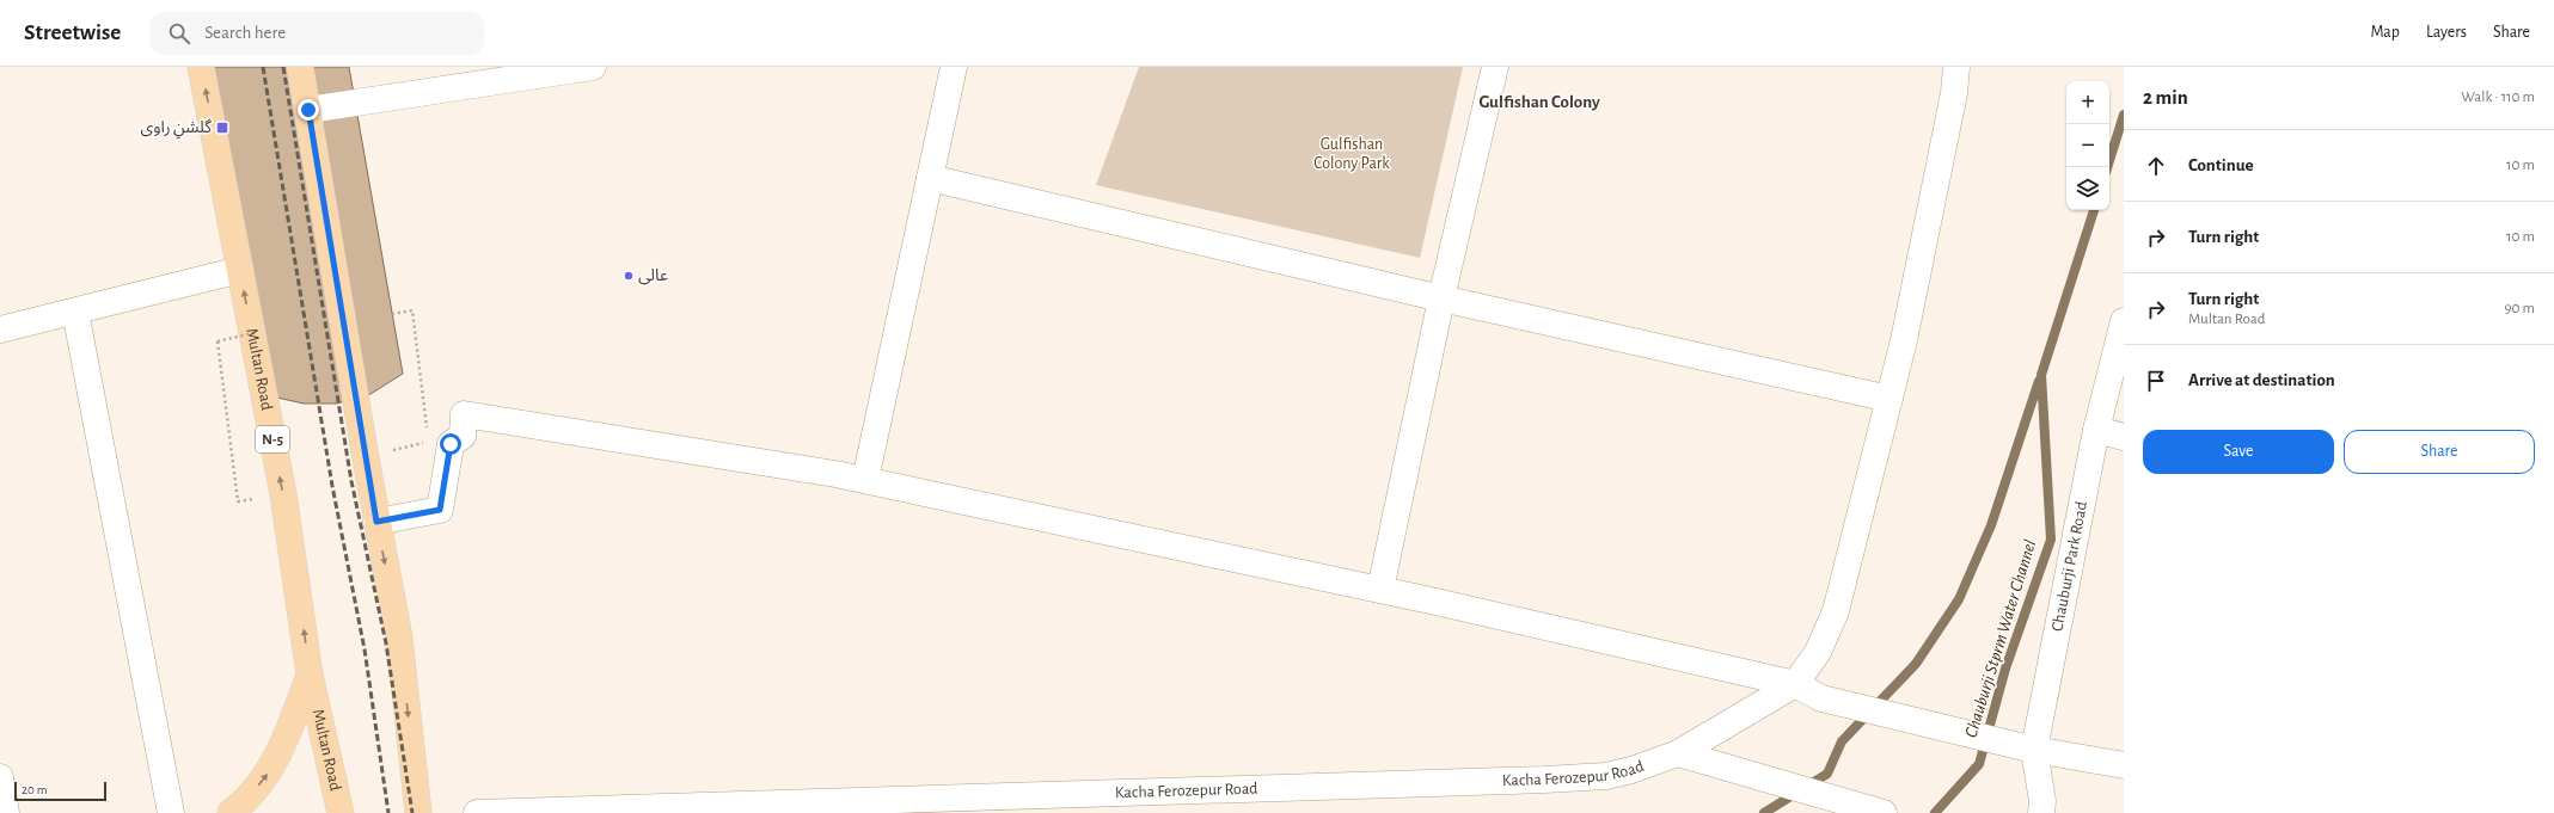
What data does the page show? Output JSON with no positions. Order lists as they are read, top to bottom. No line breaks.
{"streets":{"main road":["Multan Road","N-5"],"street":["Chauburji Park Road","Kacha Ferozepur Road"]},"districts":["Gulfishan Colony"],"water":["Chauburji Stprm Water Channel"],"parks":["Gulfishan Colony Park"],"places":{"transit":["گلشنِ راوی"],"other":["عالی"]},"scale_bar":"20 m","page":{"header":"Streetwise","search":"Search here","nav":["Map","Layers","Share"],"heading":["2 min","Walk · 110 m"],"map_buttons":["+","−"],"list":[["Continue","10 m"],["Turn right","10 m"],["Turn right","Multan Road","90 m"],"Arrive at destination"],"buttons":["Save","Share"],"scale":"20 m"}}
